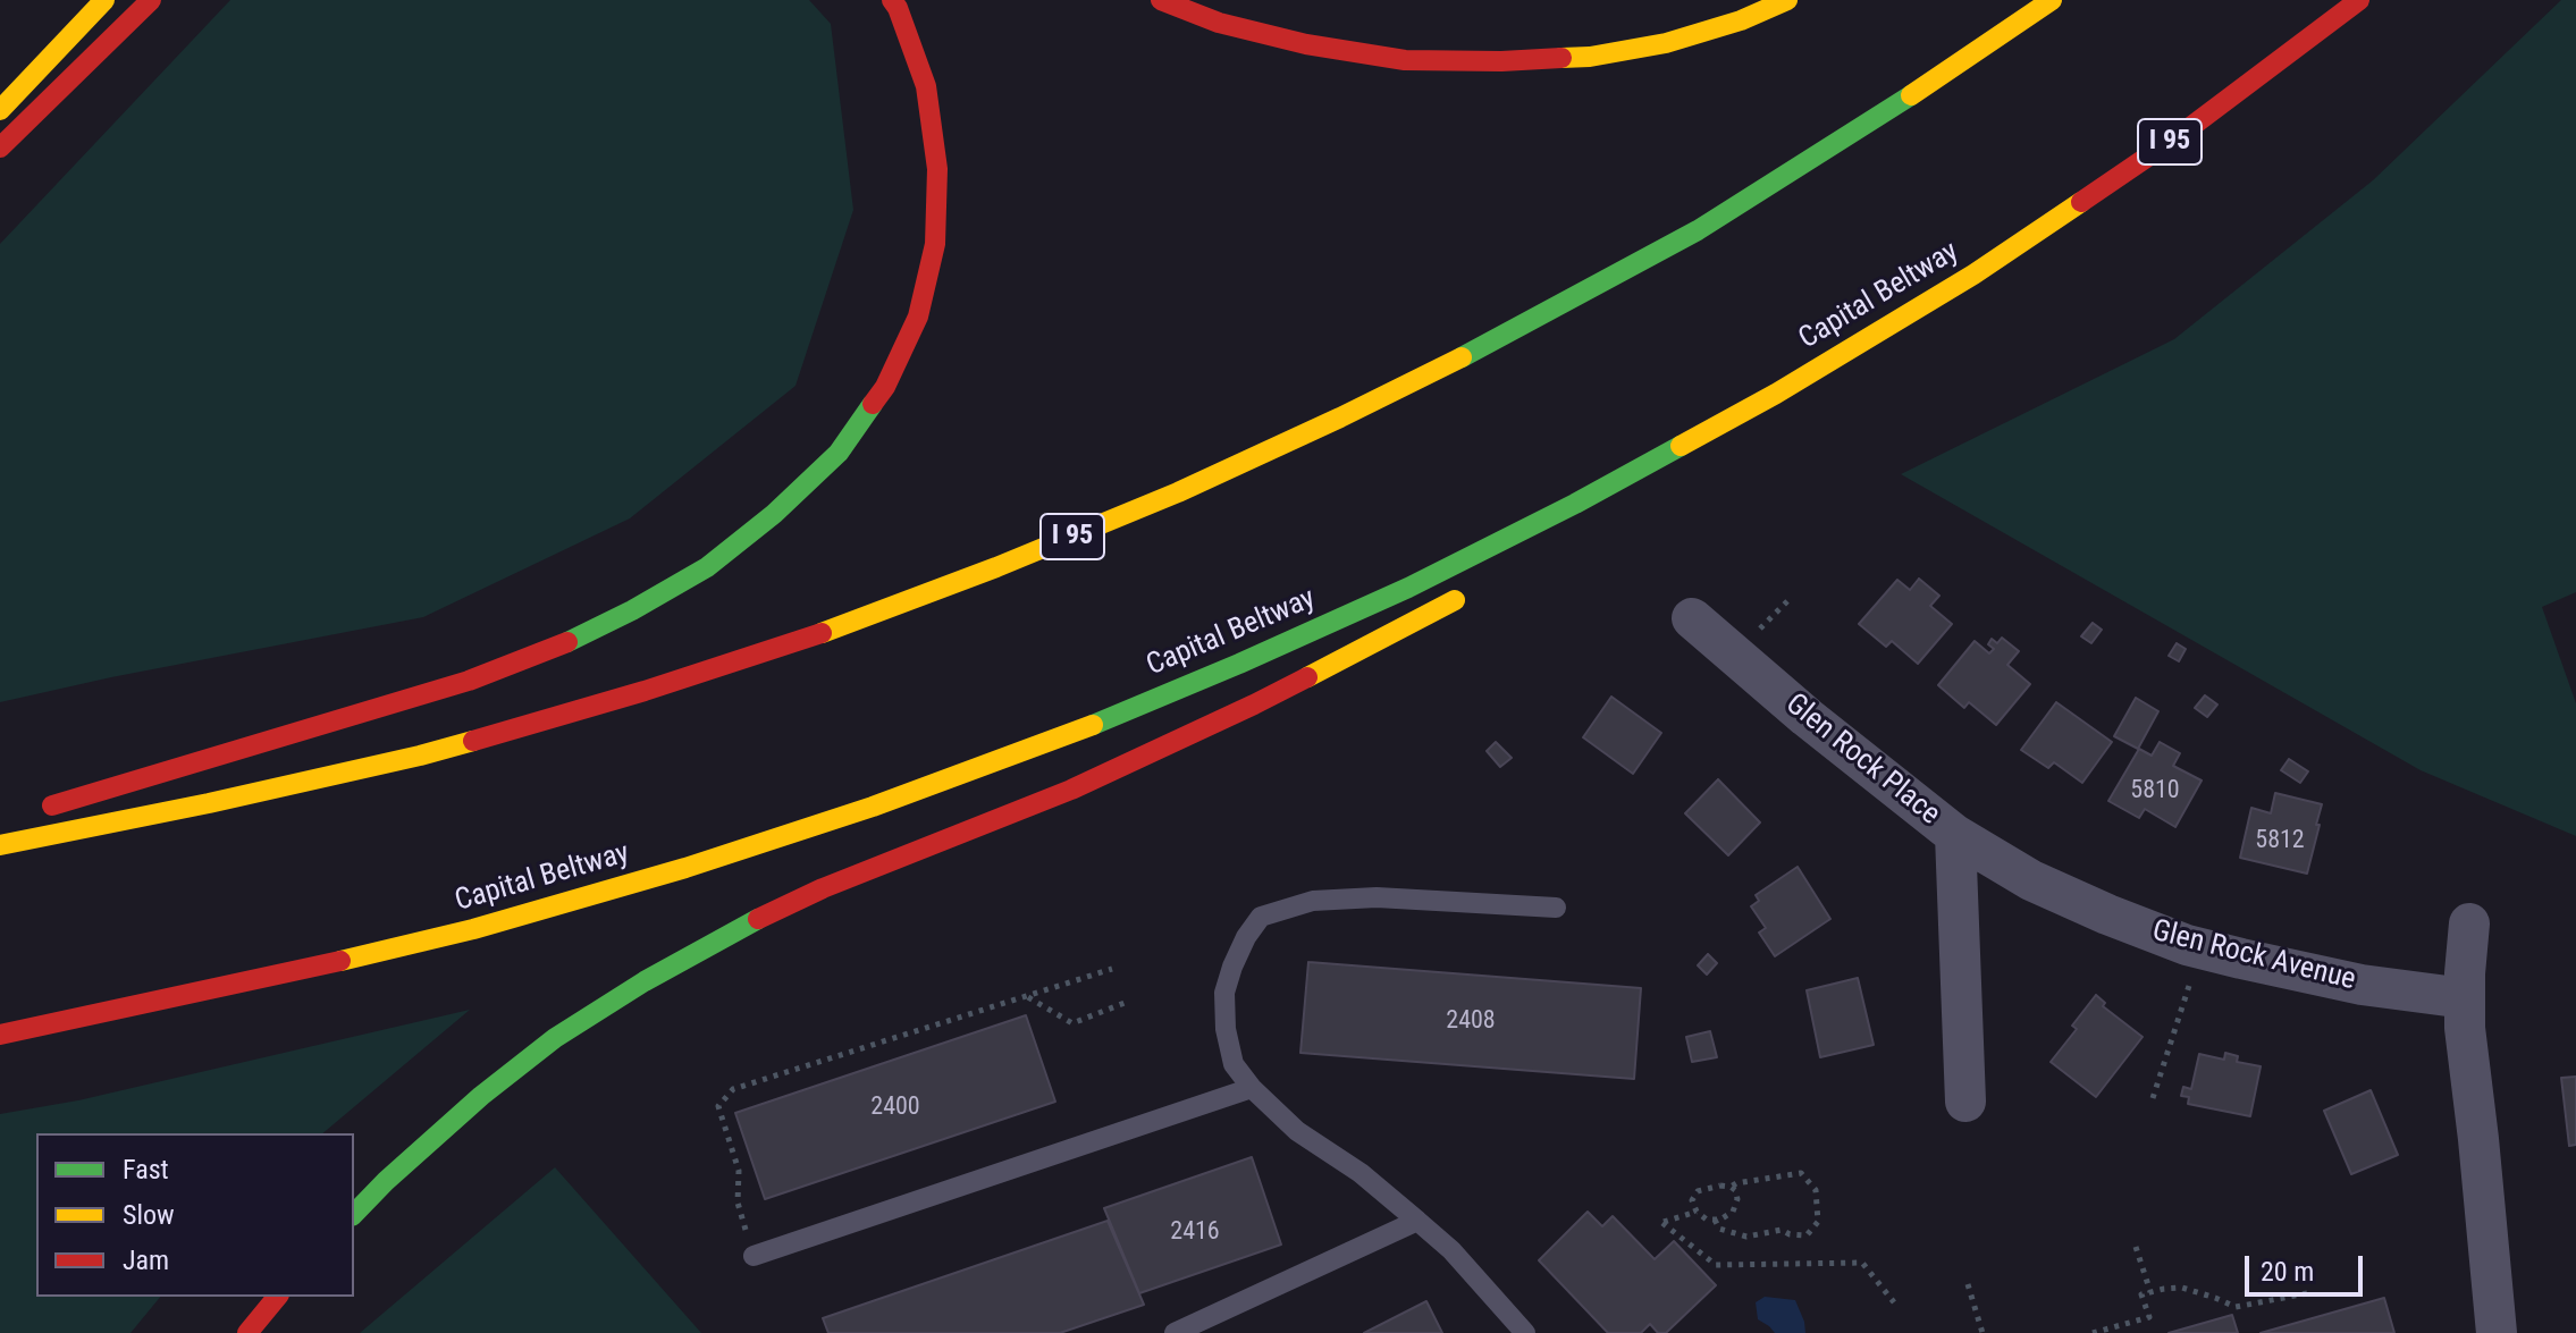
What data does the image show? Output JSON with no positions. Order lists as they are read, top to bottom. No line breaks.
{"streets":{"main road":["I 95","Capital Beltway"],"street":["Glen Rock Place","Glen Rock Avenue"]},"crossings":[["Glen Rock Place","Glen Rock Avenue"]],"house_numbers":["5810","5812","2408","2400","2416"],"legend":["Fast","Slow","Jam"],"scale_bar":"20 m"}
